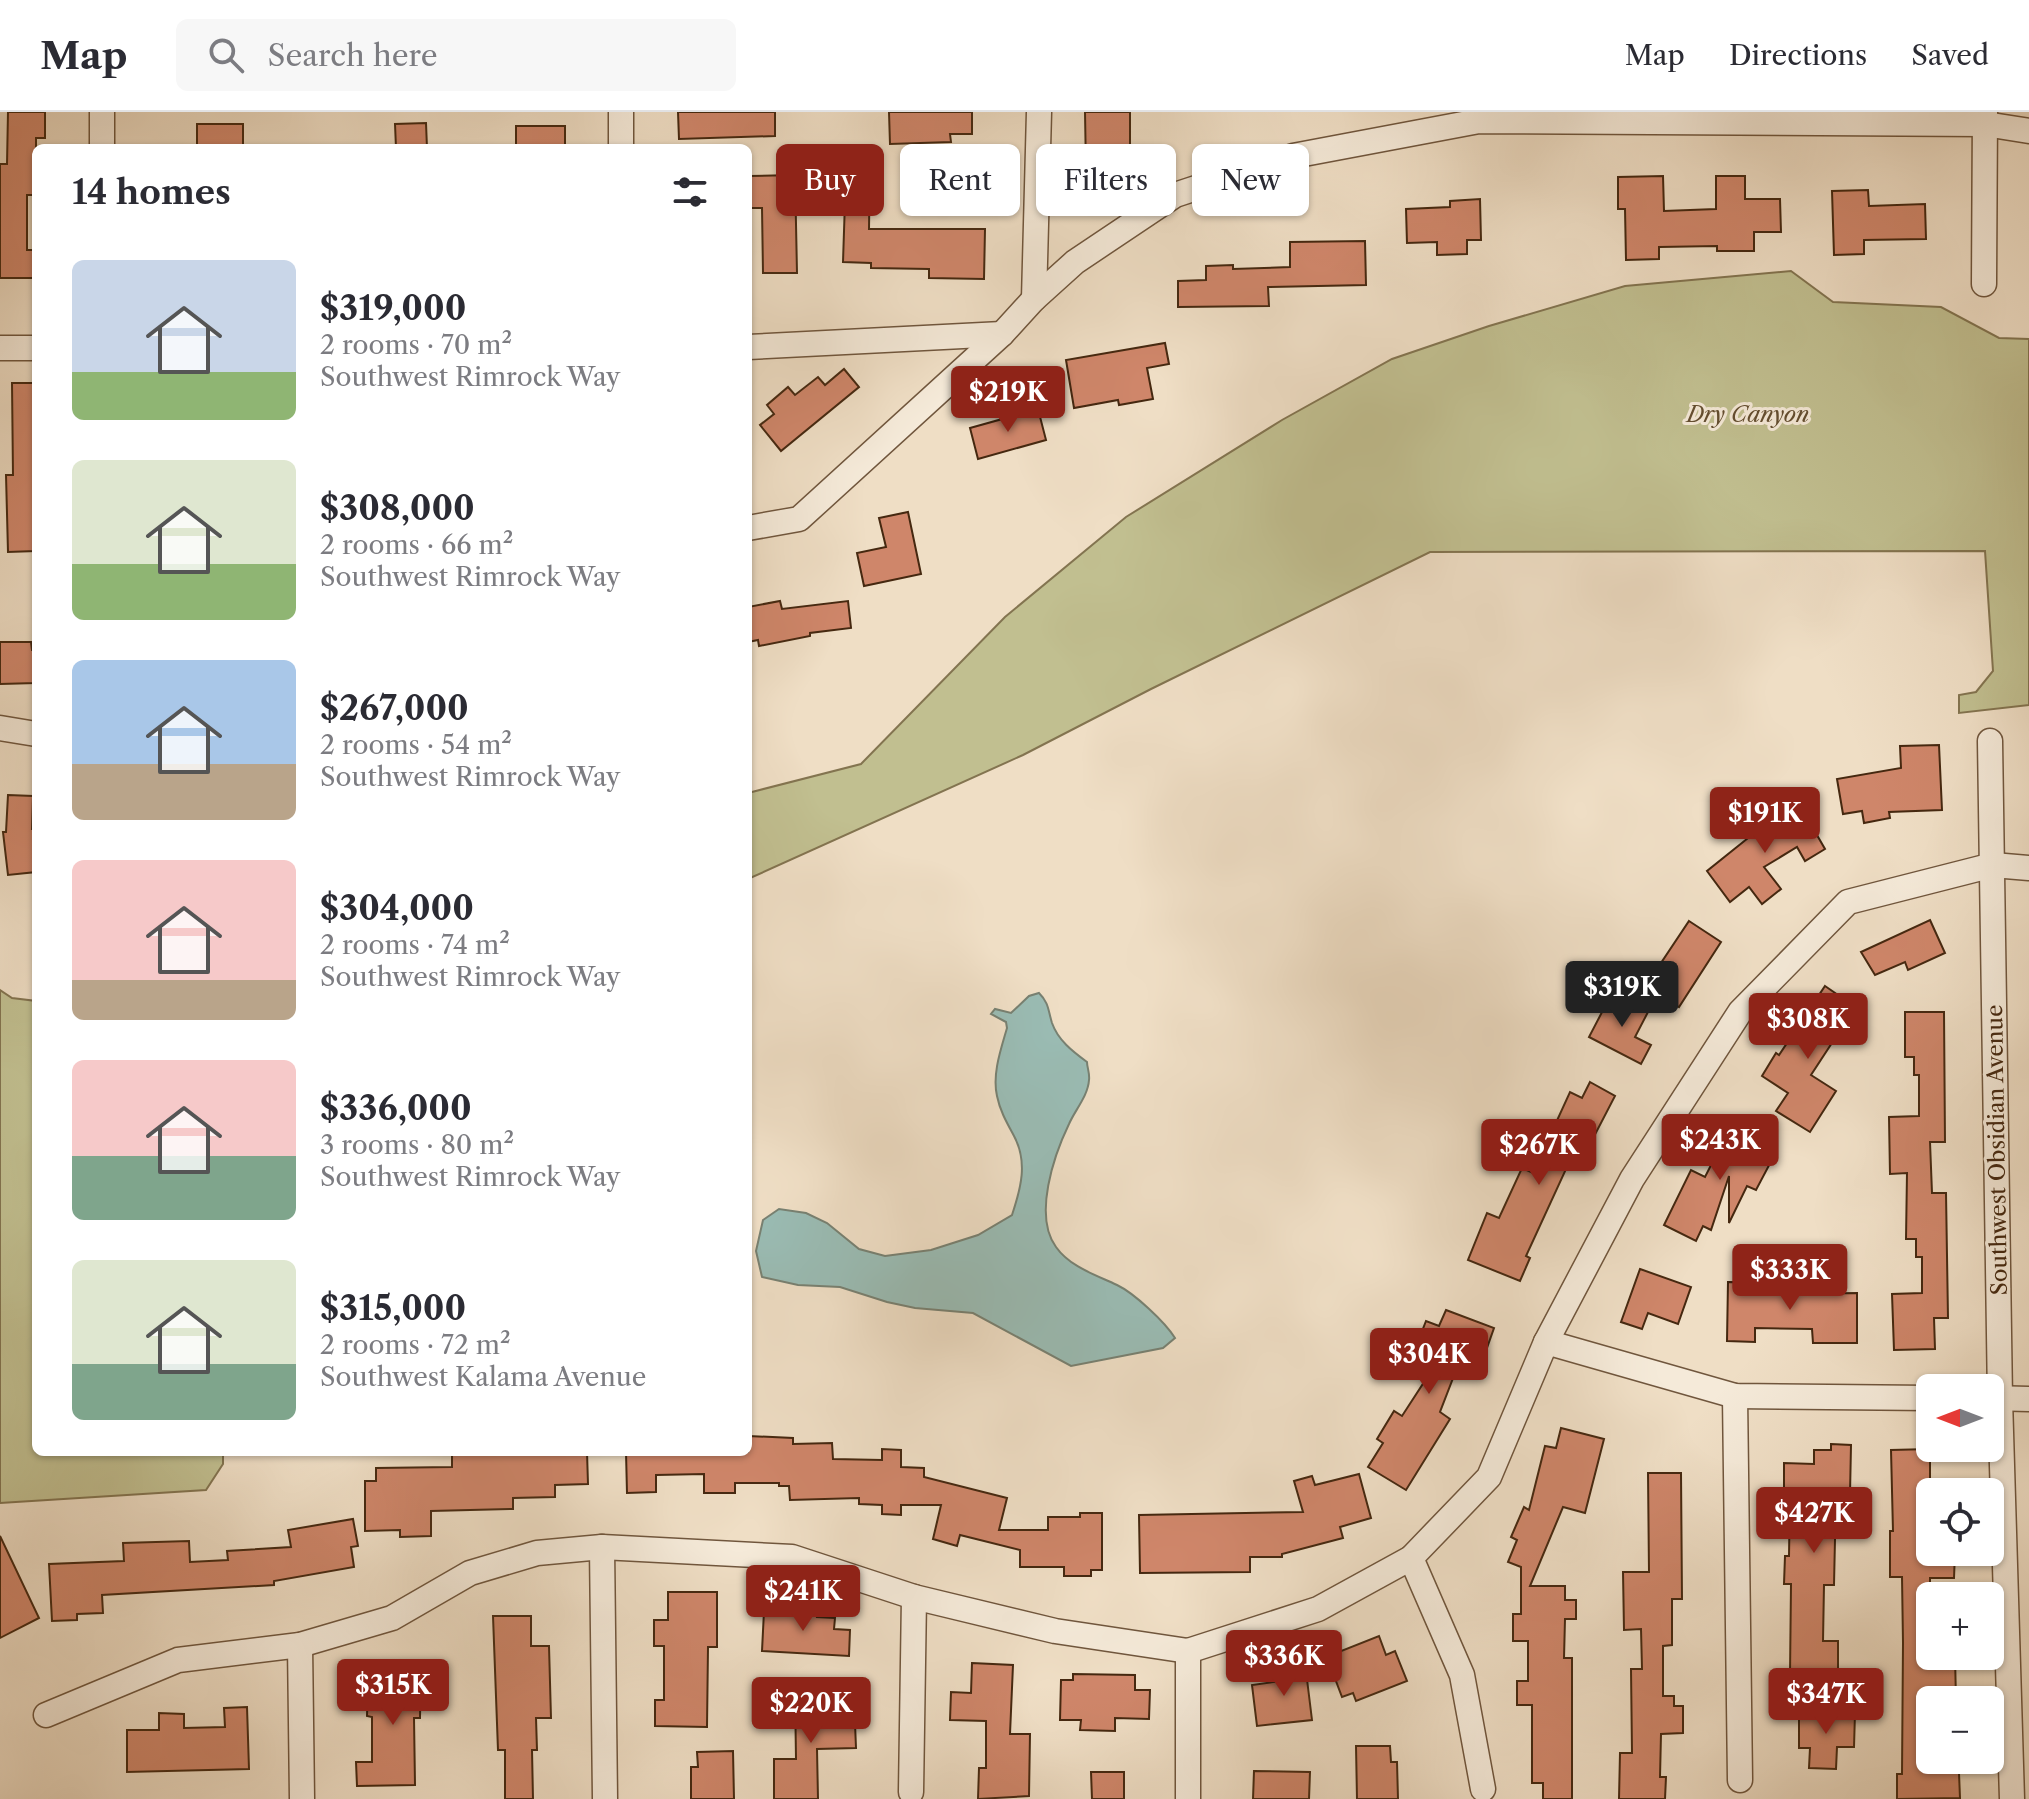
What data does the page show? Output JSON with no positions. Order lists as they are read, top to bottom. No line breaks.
{"streets":{"street":["Southwest Obsidian Avenue"]},"parks":["Dry Canyon"],"north":"left","page":{"header":"Map","search":"Search here","nav":["Map","Directions","Saved"],"chip":["Buy","Rent","Filters","New"],"heading":"14 homes","list":[{"name":"$319,000","note":"2 rooms · 70 m² · Southwest Rimrock Way"},{"name":"$308,000","note":"2 rooms · 66 m² · Southwest Rimrock Way"},{"name":"$267,000","note":"2 rooms · 54 m² · Southwest Rimrock Way"},{"name":"$304,000","note":"2 rooms · 74 m² · Southwest Rimrock Way"},{"name":"$336,000","note":"3 rooms · 80 m² · Southwest Rimrock Way"},{"name":"$315,000","note":"2 rooms · 72 m² · Southwest Kalama Avenue"}],"price":["$219K","$191K","$319K","$308K","$243K","$267K","$333K","$304K","$427K","$241K","$336K","$315K","$347K","$220K"],"map_buttons":["+","−"]}}
